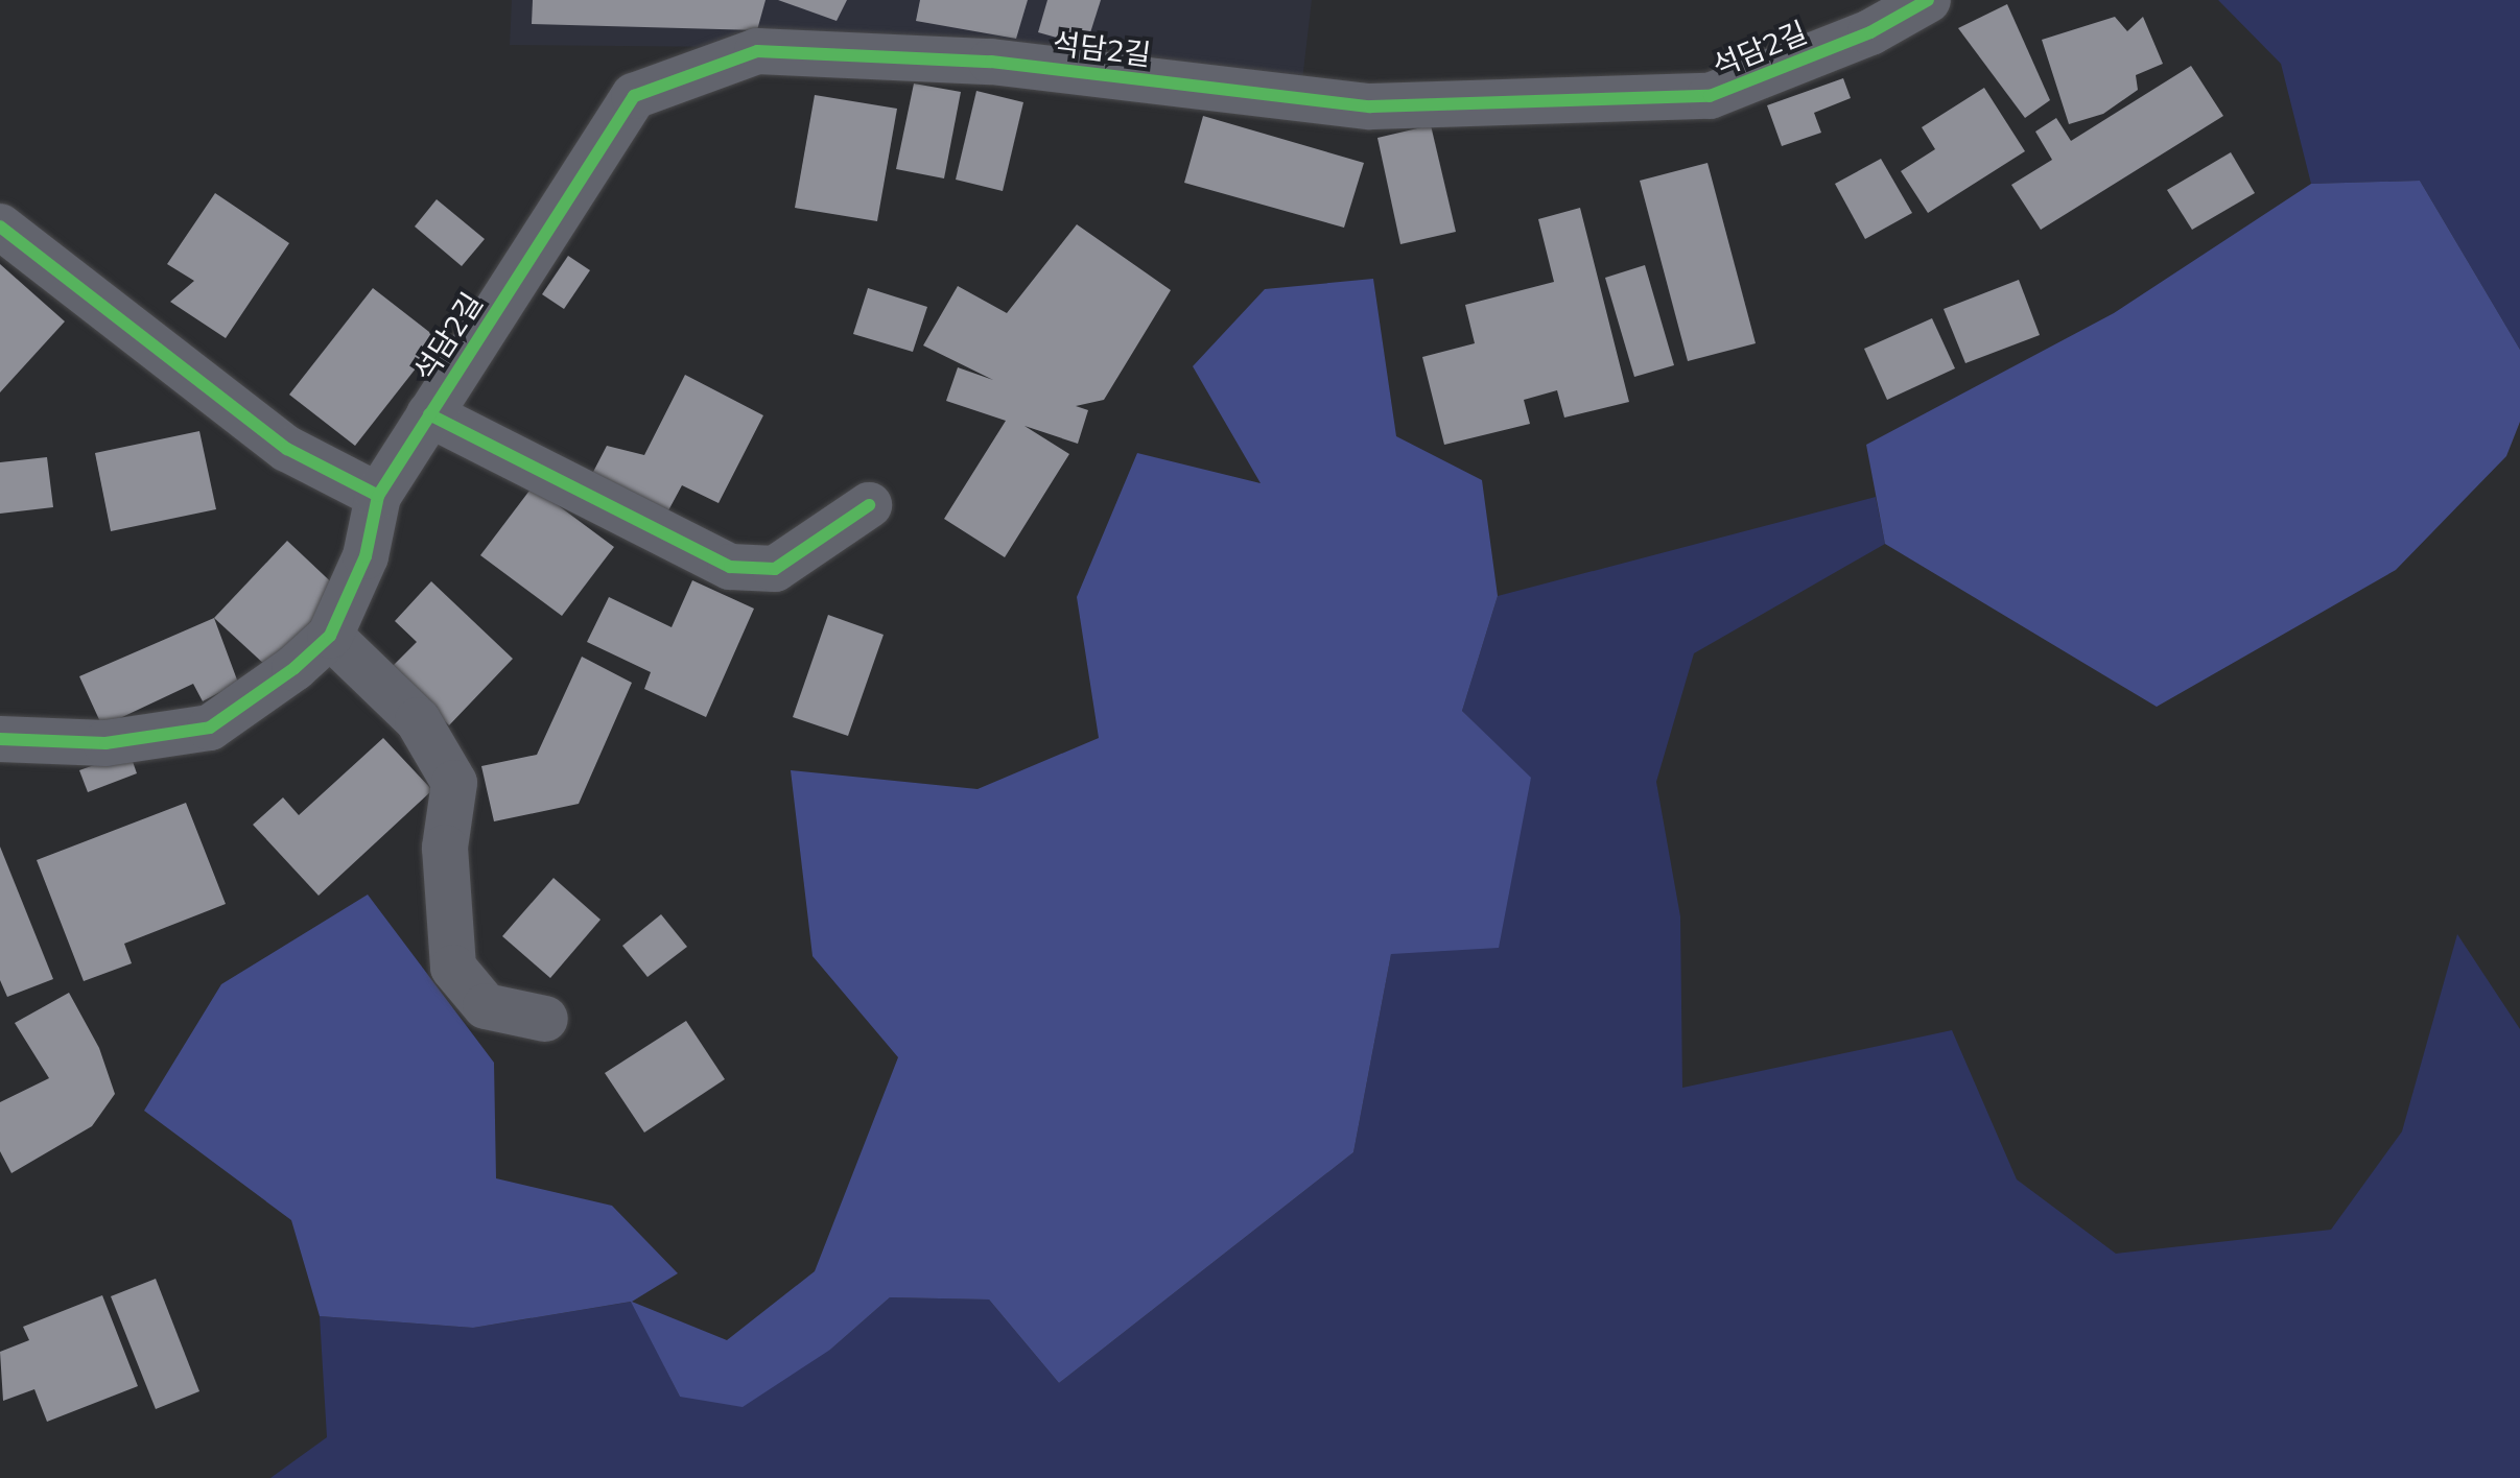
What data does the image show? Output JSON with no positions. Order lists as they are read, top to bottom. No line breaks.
{"streets":{"street":["석담2길"]}}
